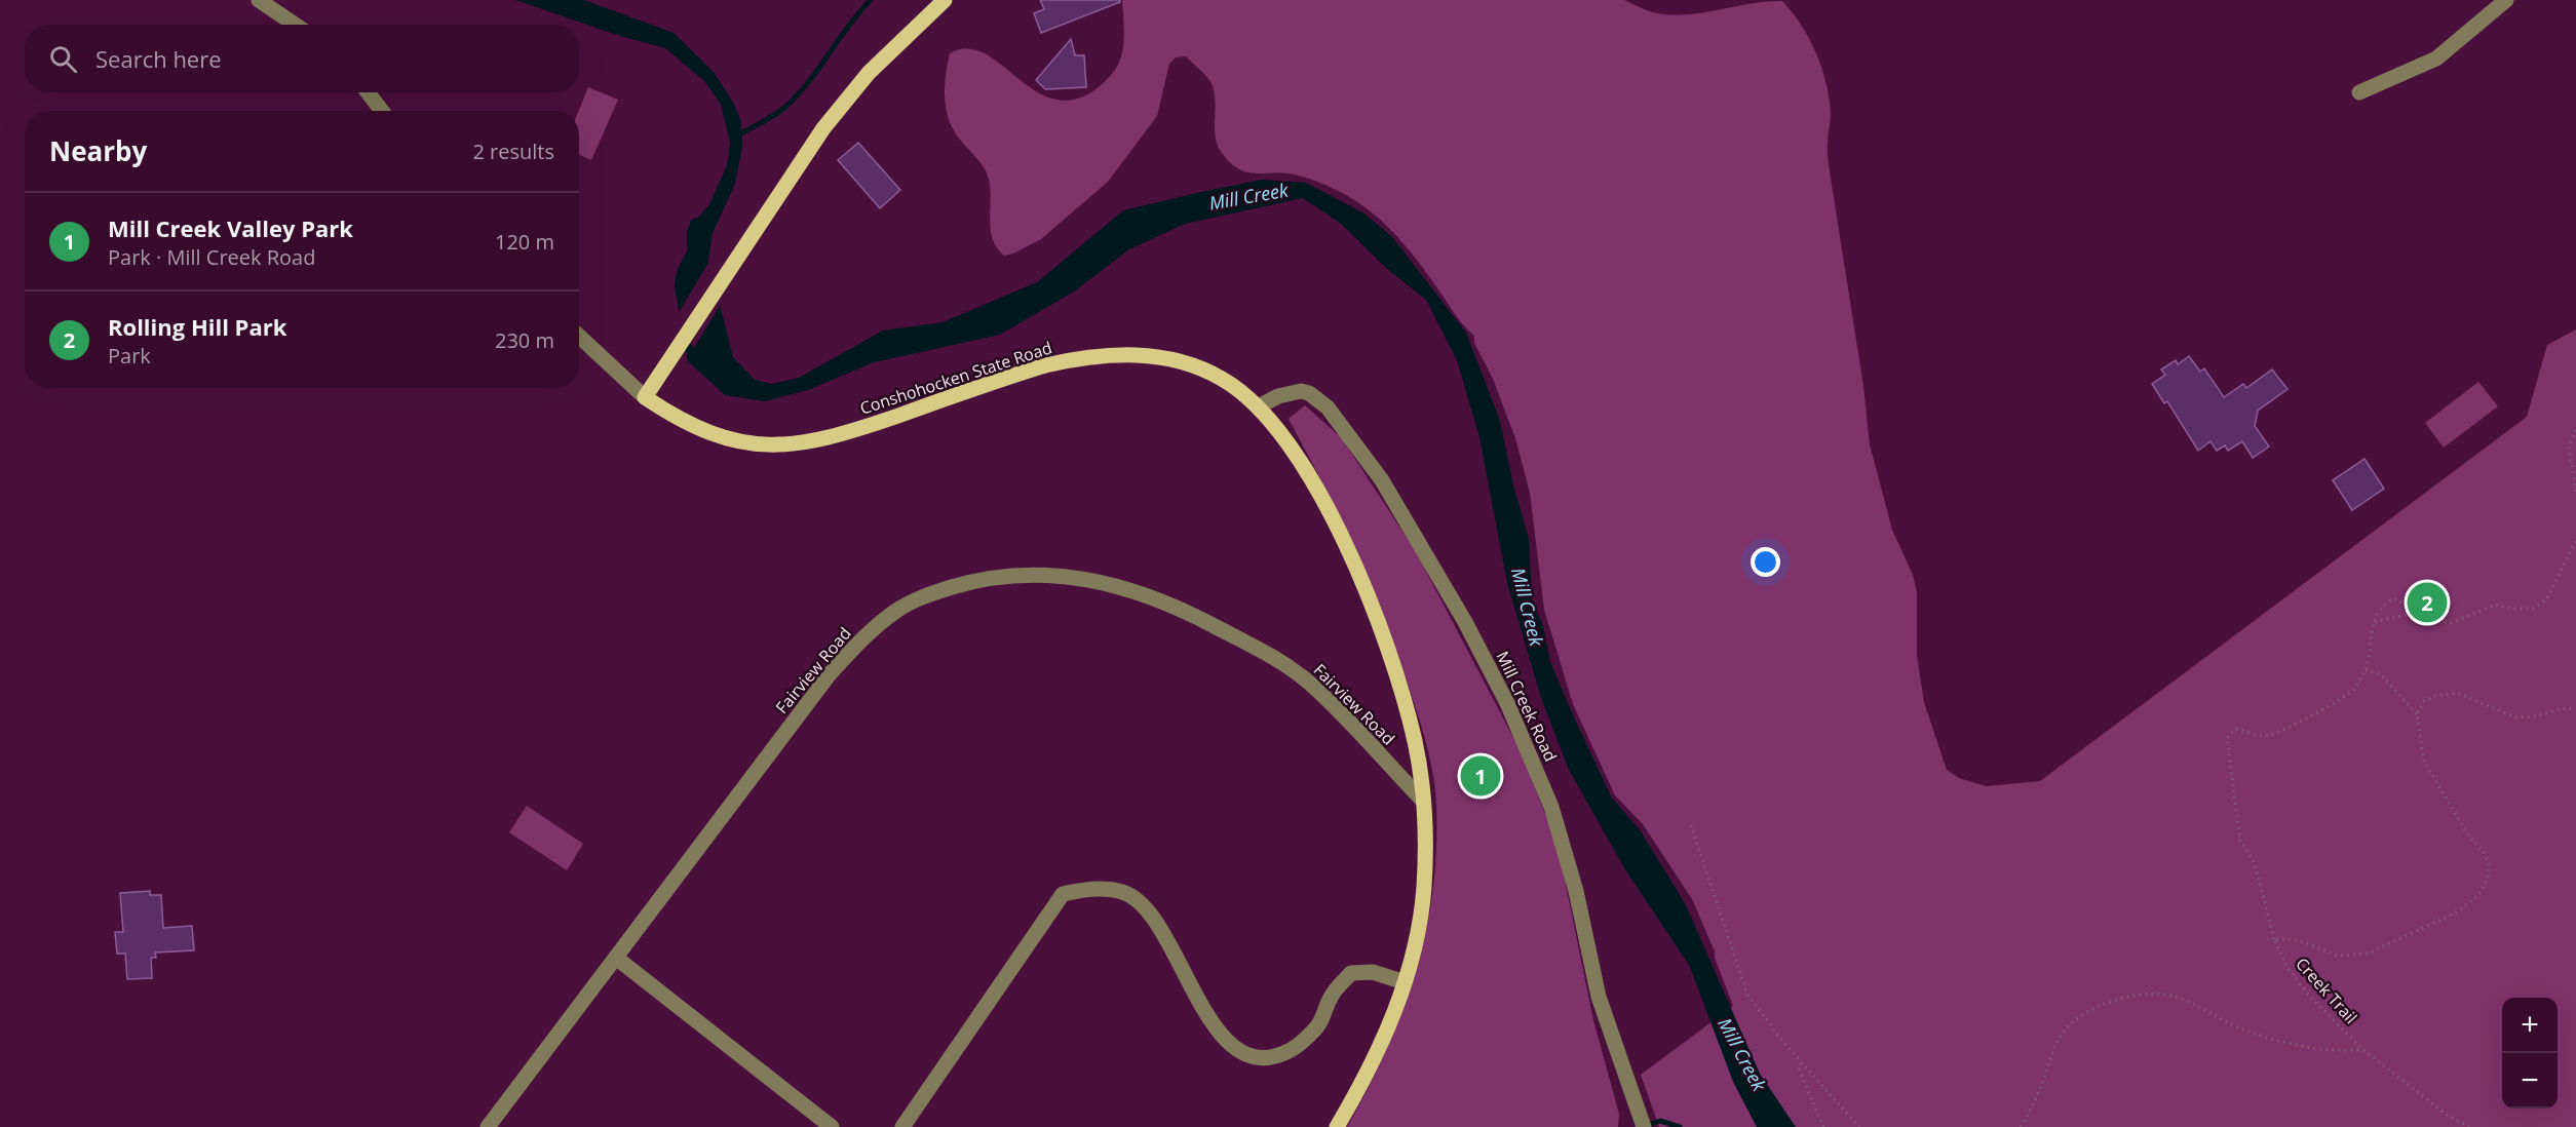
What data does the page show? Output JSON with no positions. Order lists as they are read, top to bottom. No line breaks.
{"streets":{"main road":["Conshohocken State Road"],"street":["Fairview Road","Mill Creek Road"],"path":["Creek Trail"]},"crossings":[["Conshohocken State Road","Fairview Road"],["Conshohocken State Road","Mill Creek Road"]],"water":["Mill Creek"],"page":{"search":"Search here","heading":["Nearby","2 results"],"list":[{"mark":"1","name":"Mill Creek Valley Park","note":"Park · Mill Creek Road","value":"120 m"},{"mark":"2","name":"Rolling Hill Park","note":"Park","value":"230 m"}],"pins":["2","1"],"map_buttons":["+","−"]}}
